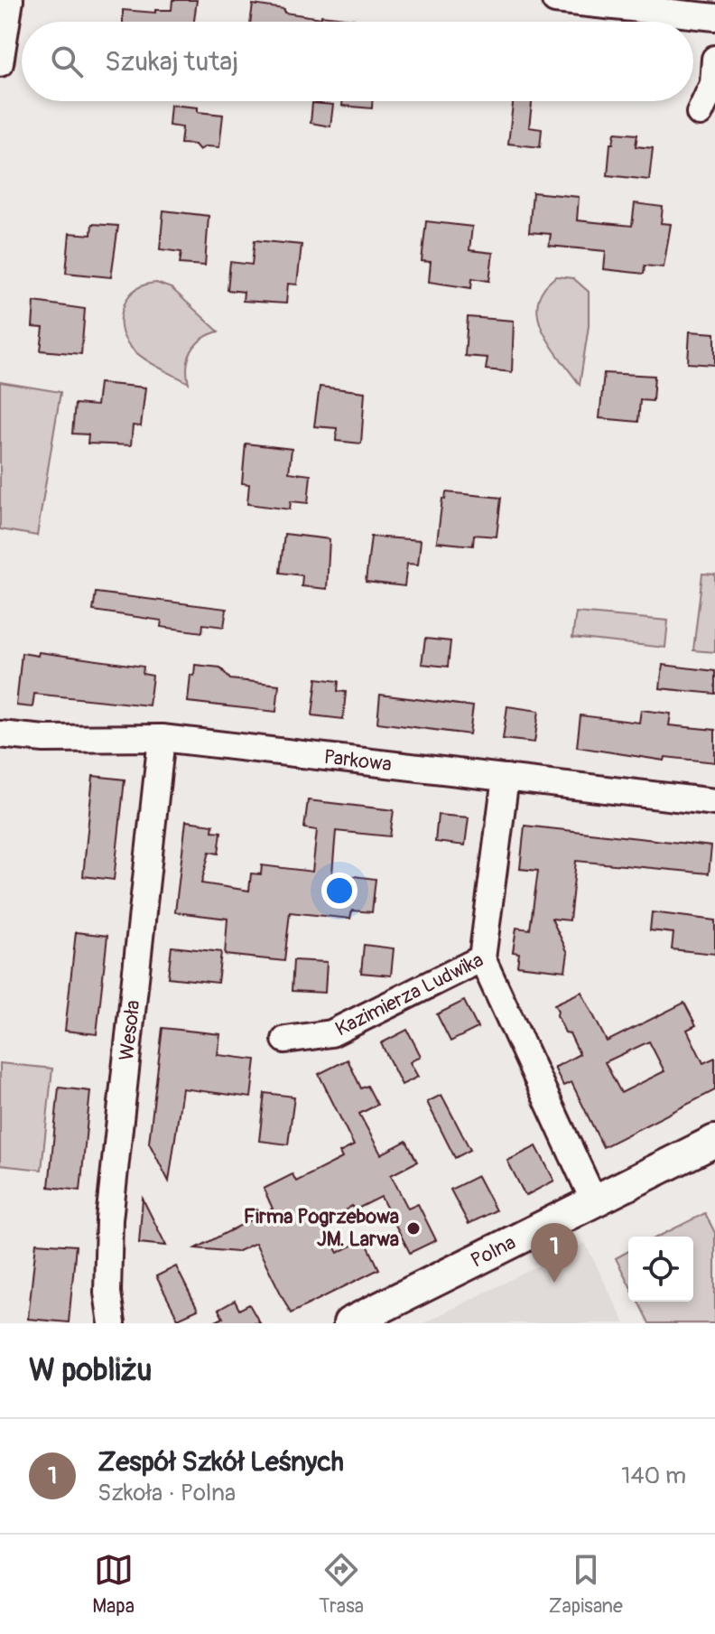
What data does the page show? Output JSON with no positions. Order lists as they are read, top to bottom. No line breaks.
{"streets":{"street":["Parkowa","Kazimierza Ludwika","Wesoła","Polna"]},"crossings":[["Parkowa","Kazimierza Ludwika"],["Parkowa","Wesoła"]],"places":["Firma Pogrzebowa JM. Larwa"],"page":{"search":"Szukaj tutaj","pins":"1","heading":"W pobliżu","list":[{"mark":"1","name":"Zespół Szkół Leśnych","note":"Szkoła · Polna","value":"140 m"}],"nav":["Mapa","Trasa","Zapisane"]}}
